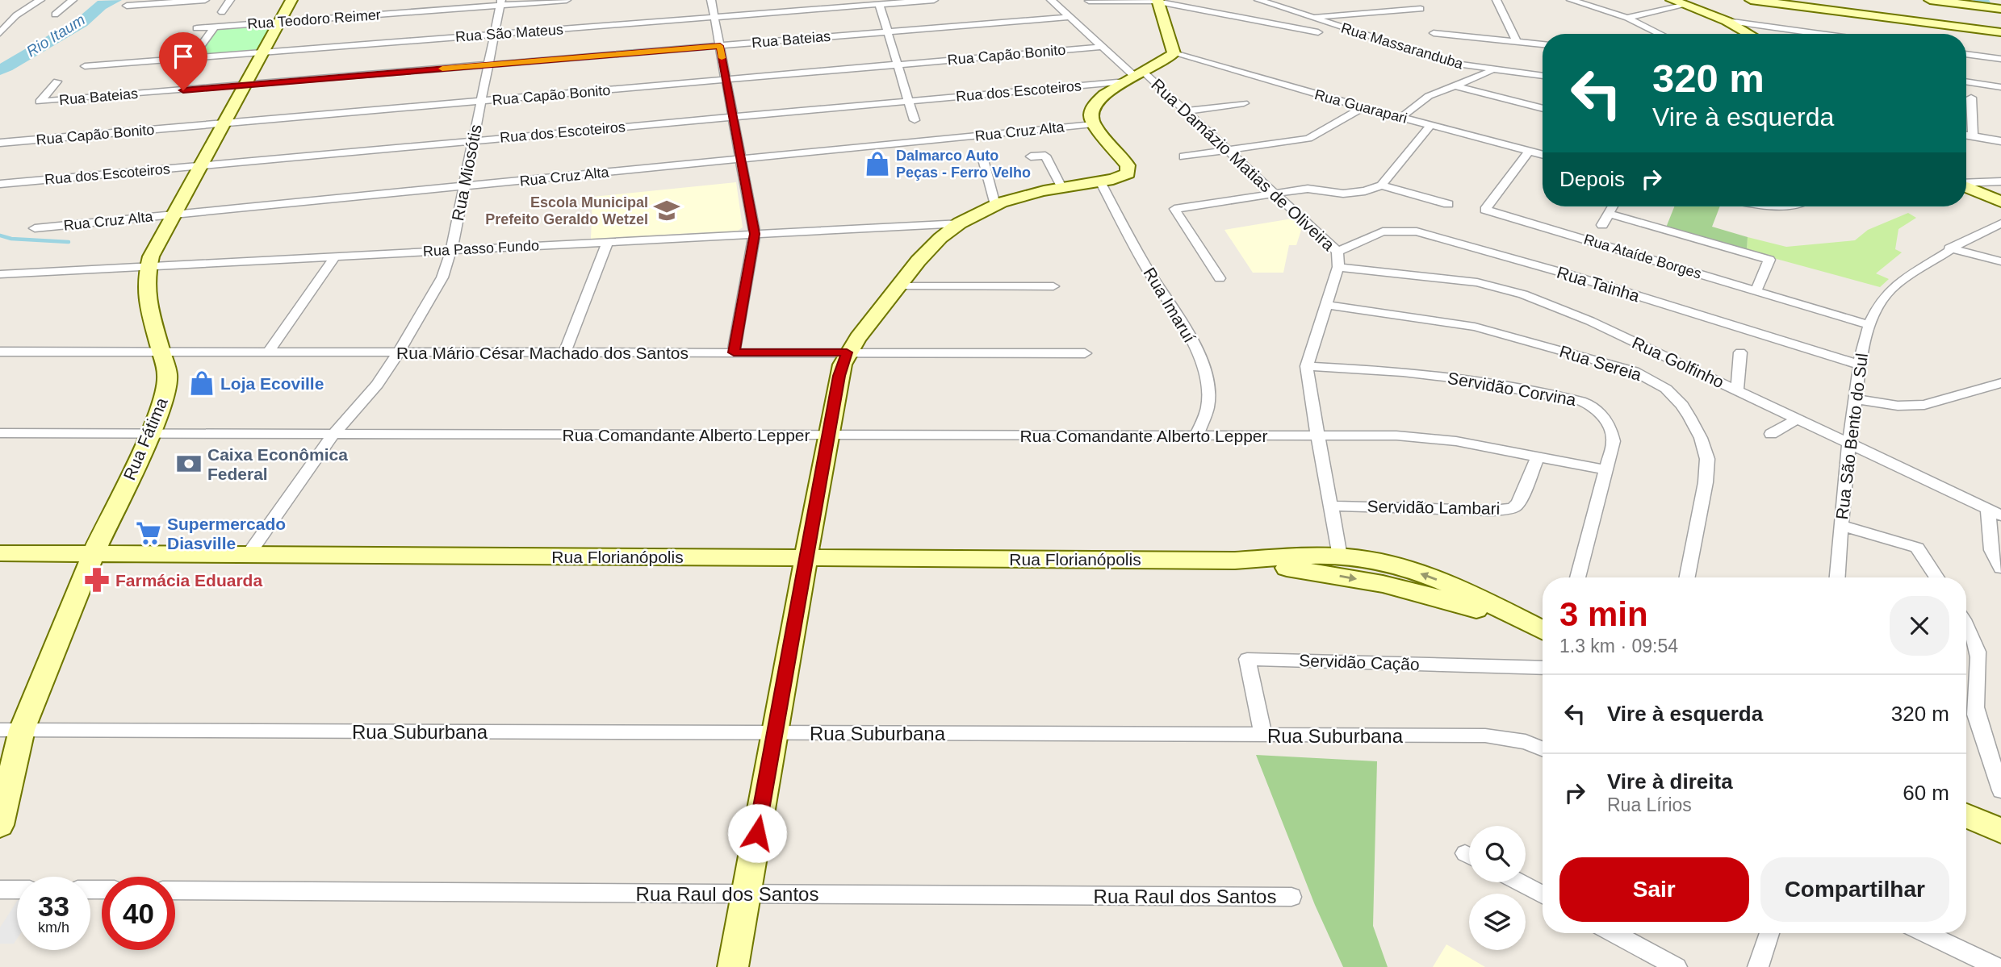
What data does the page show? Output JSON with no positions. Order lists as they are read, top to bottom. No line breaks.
{"streets":{"street":["Rua Teodoro Reimer","Rua São Mateus","Rua Bateias","Rua Massaranduba","Rua Capão Bonito","Rua dos Escoteiros","Rua Guarapari","Rua Cruz Alta","Rua Damázio Matias de Oliveira","Rua Miosótis","Rua Passo Fundo","Rua Ataíde Borges","Rua Tainha","Rua Imaruí","Rua Mário César Machado dos Santos","Rua Golfinho","Rua Sereia","Servidão Corvina","Rua Comandante Alberto Lepper","Rua São Bento do Sul","Rua Fátima","Servidão Lambari","Rua Florianópolis","Servidão Cação","Rua Suburbana","Rua Raul dos Santos"]},"crossings":[["Rua Teodoro Reimer","Rua Miosótis"],["Rua Teodoro Reimer","Rua Fátima"],["Rua São Mateus","Rua Miosótis"],["Rua São Mateus","Rua Fátima"],["Rua Bateias","Rua Damázio Matias de Oliveira"],["Rua Bateias","Rua Miosótis"],["Rua Bateias","Rua Fátima"],["Rua Capão Bonito","Rua Damázio Matias de Oliveira"],["Rua Capão Bonito","Rua Miosótis"],["Rua Capão Bonito","Rua Fátima"],["Rua dos Escoteiros","Rua Damázio Matias de Oliveira"],["Rua dos Escoteiros","Rua Miosótis"],["Rua dos Escoteiros","Rua Fátima"],["Rua Guarapari","Rua Ataíde Borges"],["Rua Cruz Alta","Rua Miosótis"],["Rua Cruz Alta","Rua Fátima"],["Rua Damázio Matias de Oliveira","Rua Tainha"],["Rua Damázio Matias de Oliveira","Rua Golfinho"],["Rua Damázio Matias de Oliveira","Rua Sereia"],["Rua Damázio Matias de Oliveira","Servidão Corvina"],["Rua Damázio Matias de Oliveira","Rua Comandante Alberto Lepper"],["Rua Damázio Matias de Oliveira","Servidão Lambari"],["Rua Damázio Matias de Oliveira","Rua Florianópolis"],["Rua Miosótis","Rua Passo Fundo"],["Rua Miosótis","Rua Mário César Machado dos Santos"],["Rua Miosótis","Rua Comandante Alberto Lepper"],["Rua Miosótis","Rua Florianópolis"],["Rua Passo Fundo","Rua Fátima"],["Rua Ataíde Borges","Rua São Bento do Sul"],["Rua Tainha","Rua São Bento do Sul"],["Rua Imaruí","Rua Comandante Alberto Lepper"],["Rua Mário César Machado dos Santos","Rua Fátima"],["Rua Golfinho","Rua São Bento do Sul"],["Servidão Corvina","Rua Comandante Alberto Lepper"],["Rua Comandante Alberto Lepper","Rua Fátima"],["Rua Comandante Alberto Lepper","Servidão Lambari"],["Rua Fátima","Rua Florianópolis"],["Rua Fátima","Rua Suburbana"],["Servidão Cação","Rua Suburbana"]],"water":["Rio Itaum"],"places":{"shop":["Dalmarco Auto Peças - Ferro Velho","Loja Ecoville"],"school or university":["Escola Municipal Prefeito Geraldo Wetzel"],"bank":["Caixa Econômica Federal"],"supermarket":["Supermercado Diasville"],"pharmacy":["Farmácia Eduarda"]},"page":{"turn":["320 m","Vire à esquerda"],"then":"Depois","heading":["3 min","1.3 km · 09:54"],"list":[{"name":"Vire à esquerda","value":"320 m"},{"name":"Vire à direita","note":"Rua Lírios","value":"60 m"}],"buttons":["Sair","Compartilhar"],"speed":"33 km/h","limit":"40"}}
